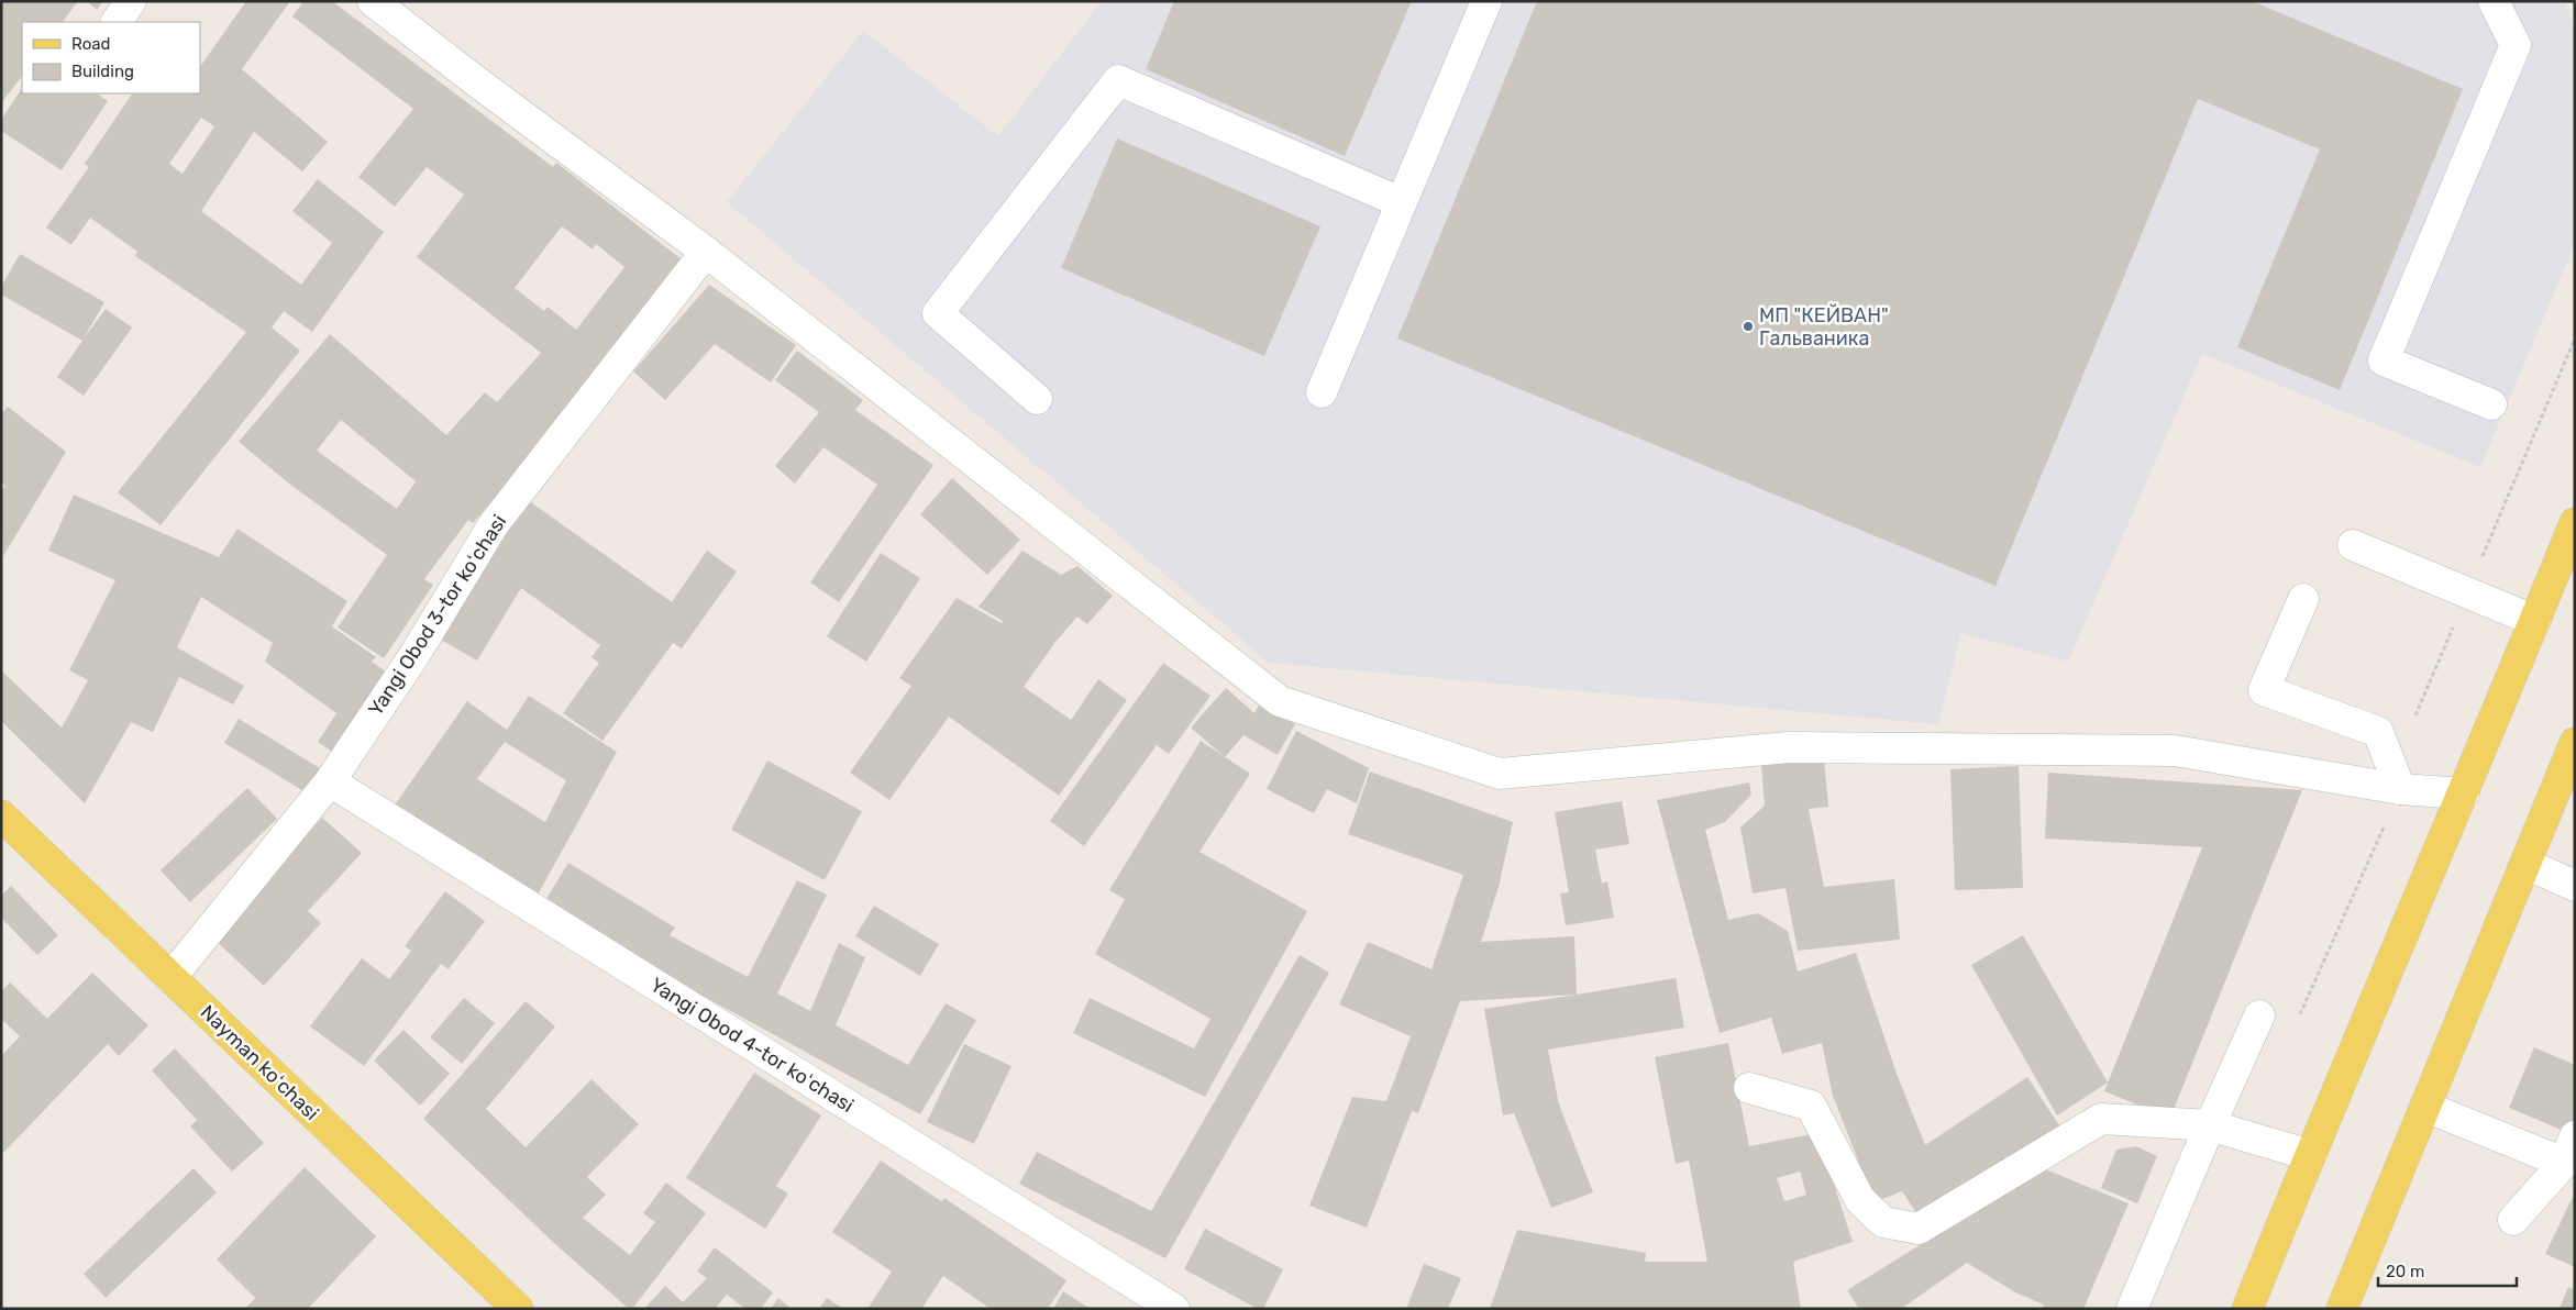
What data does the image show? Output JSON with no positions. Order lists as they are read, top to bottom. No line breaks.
{"streets":{"main road":["Nayman koʻchasi"],"street":["Yangi Obod 3-tor koʻchasi","Yangi Obod 4-tor koʻchasi"]},"crossings":[["Yangi Obod 3-tor koʻchasi","Yangi Obod 4-tor koʻchasi"],["Yangi Obod 3-tor koʻchasi","Nayman koʻchasi"]],"places":["МП \"КЕЙВАН\" Гальваника"],"legend":["Road","Building"],"scale_bar":"20 m"}
